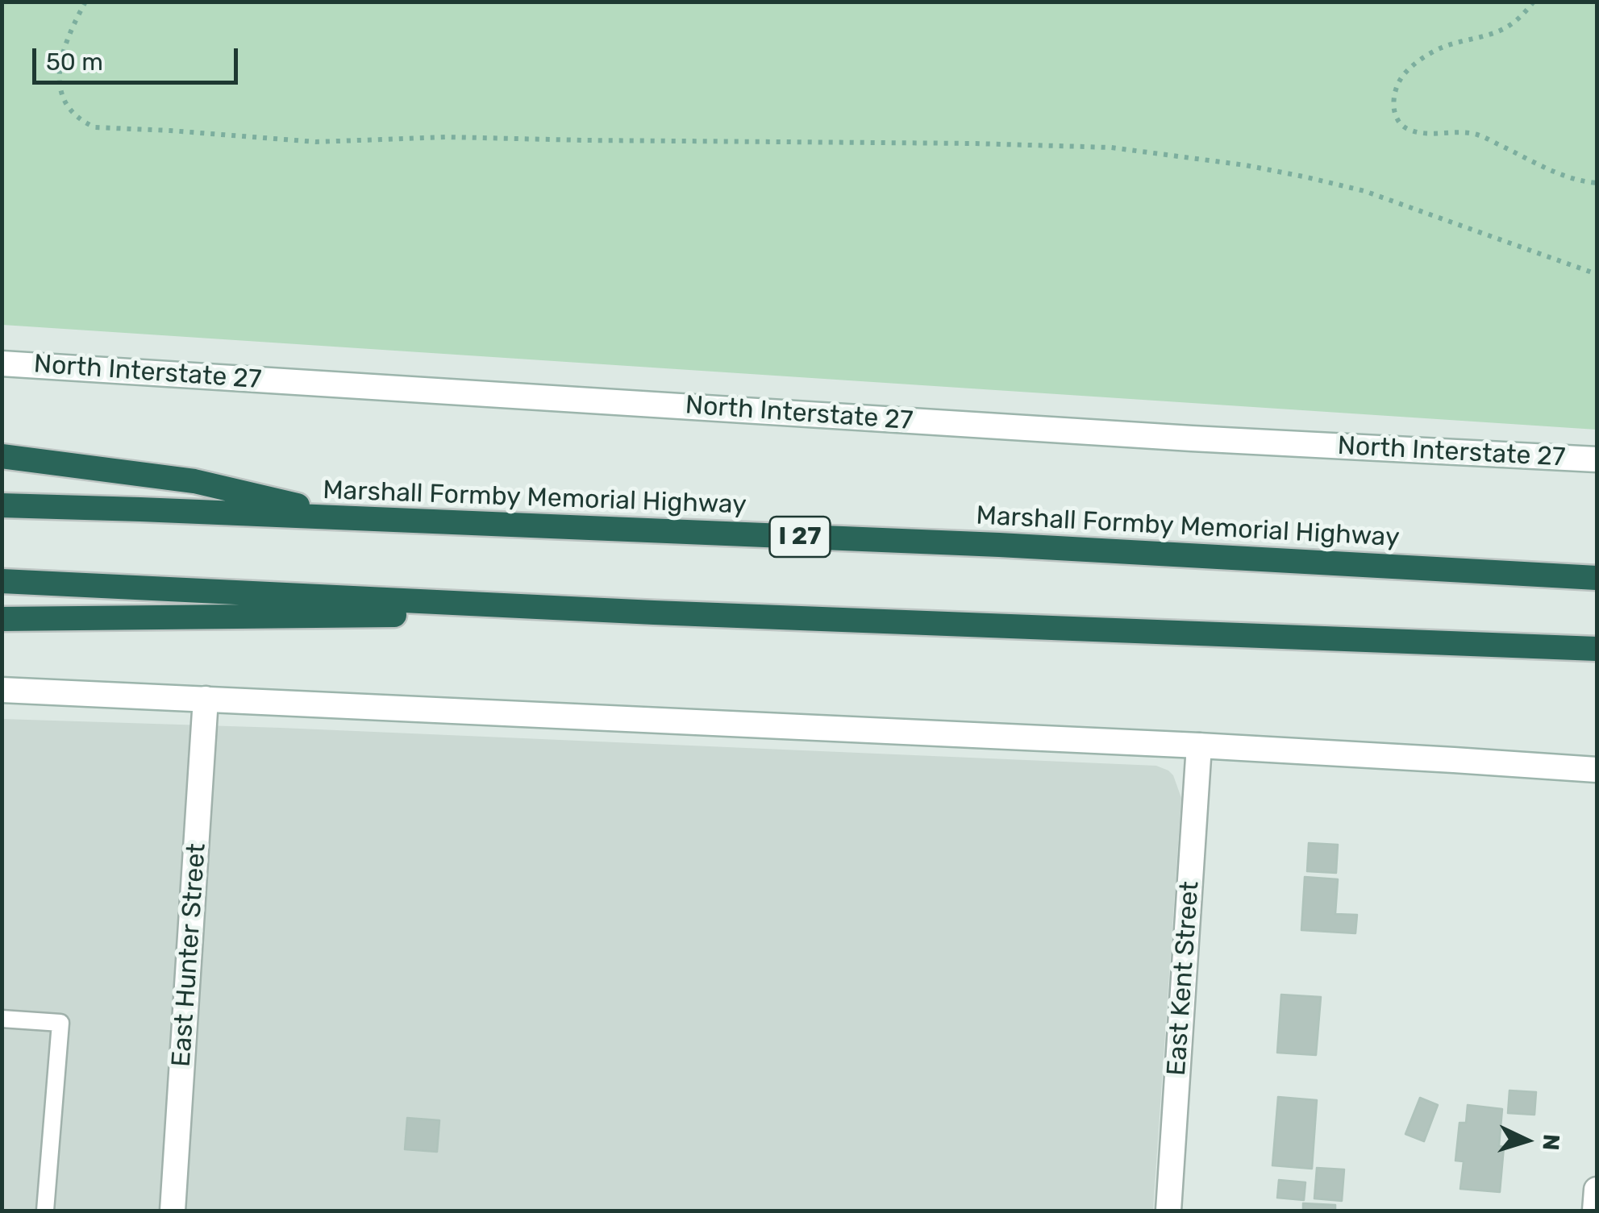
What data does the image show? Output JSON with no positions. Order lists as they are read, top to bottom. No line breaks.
{"streets":{"highway":["Marshall Formby Memorial Highway","I 27"],"main road":["North Interstate 27","East Hunter Street","East Kent Street"]},"scale_bar":"50 m","north":"right"}
